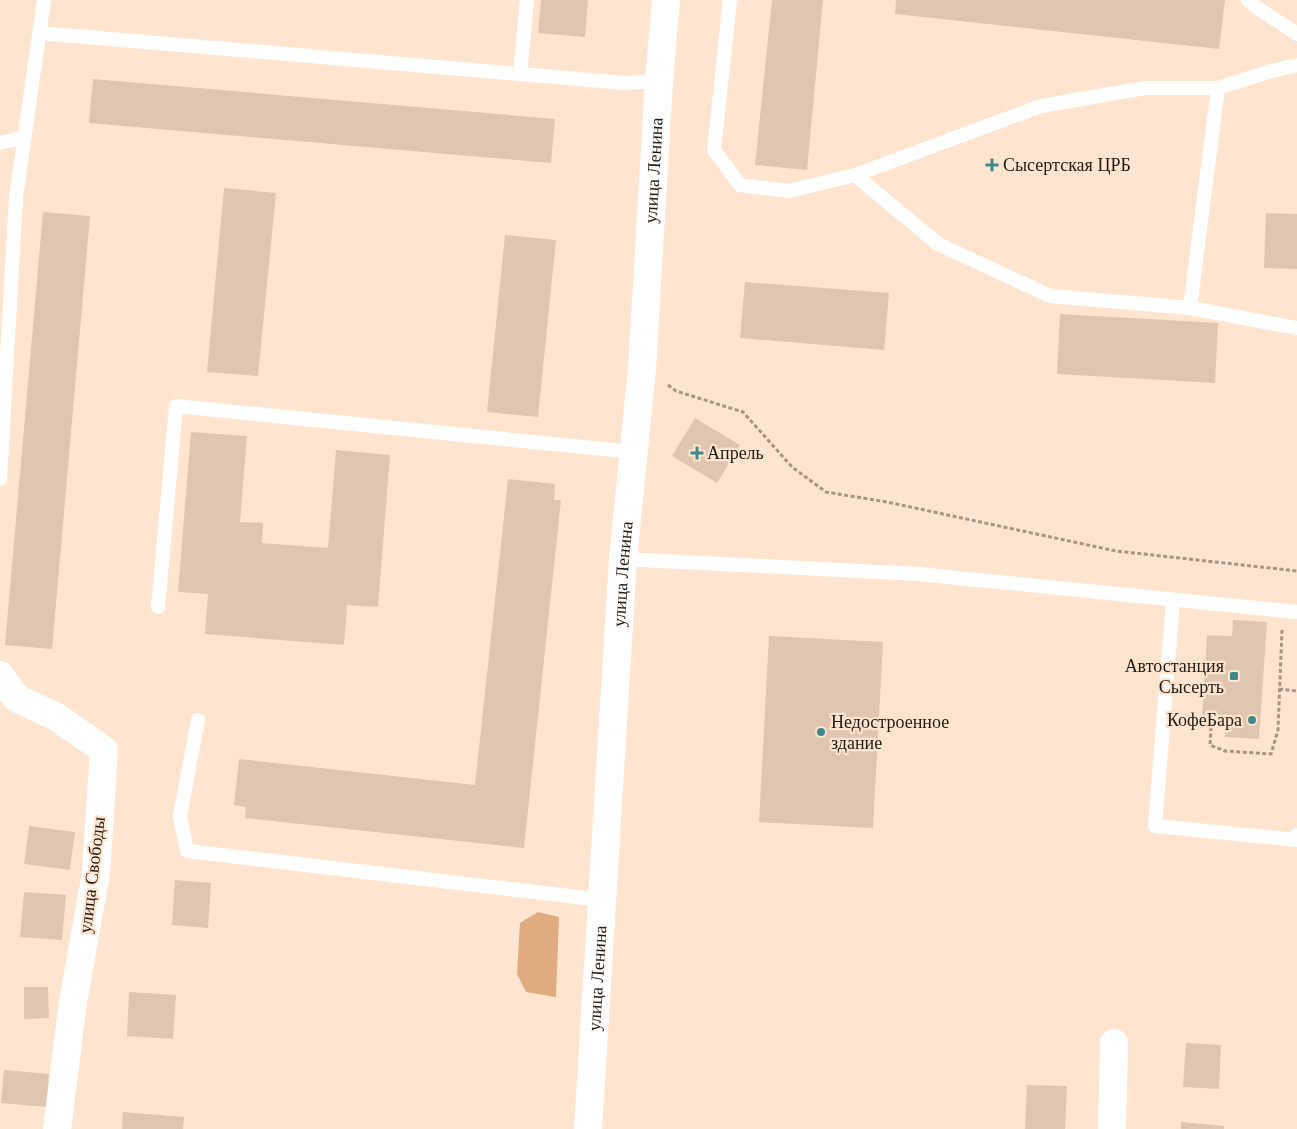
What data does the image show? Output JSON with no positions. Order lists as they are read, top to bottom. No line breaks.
{"streets":{"street":["улица Ленина","улица Свободы"]},"places":{"health":["Сысертская ЦРБ","Апрель"],"transit":["Автостанция Сысерть"],"other":["КофеБара","Недостроенное здание"]}}
